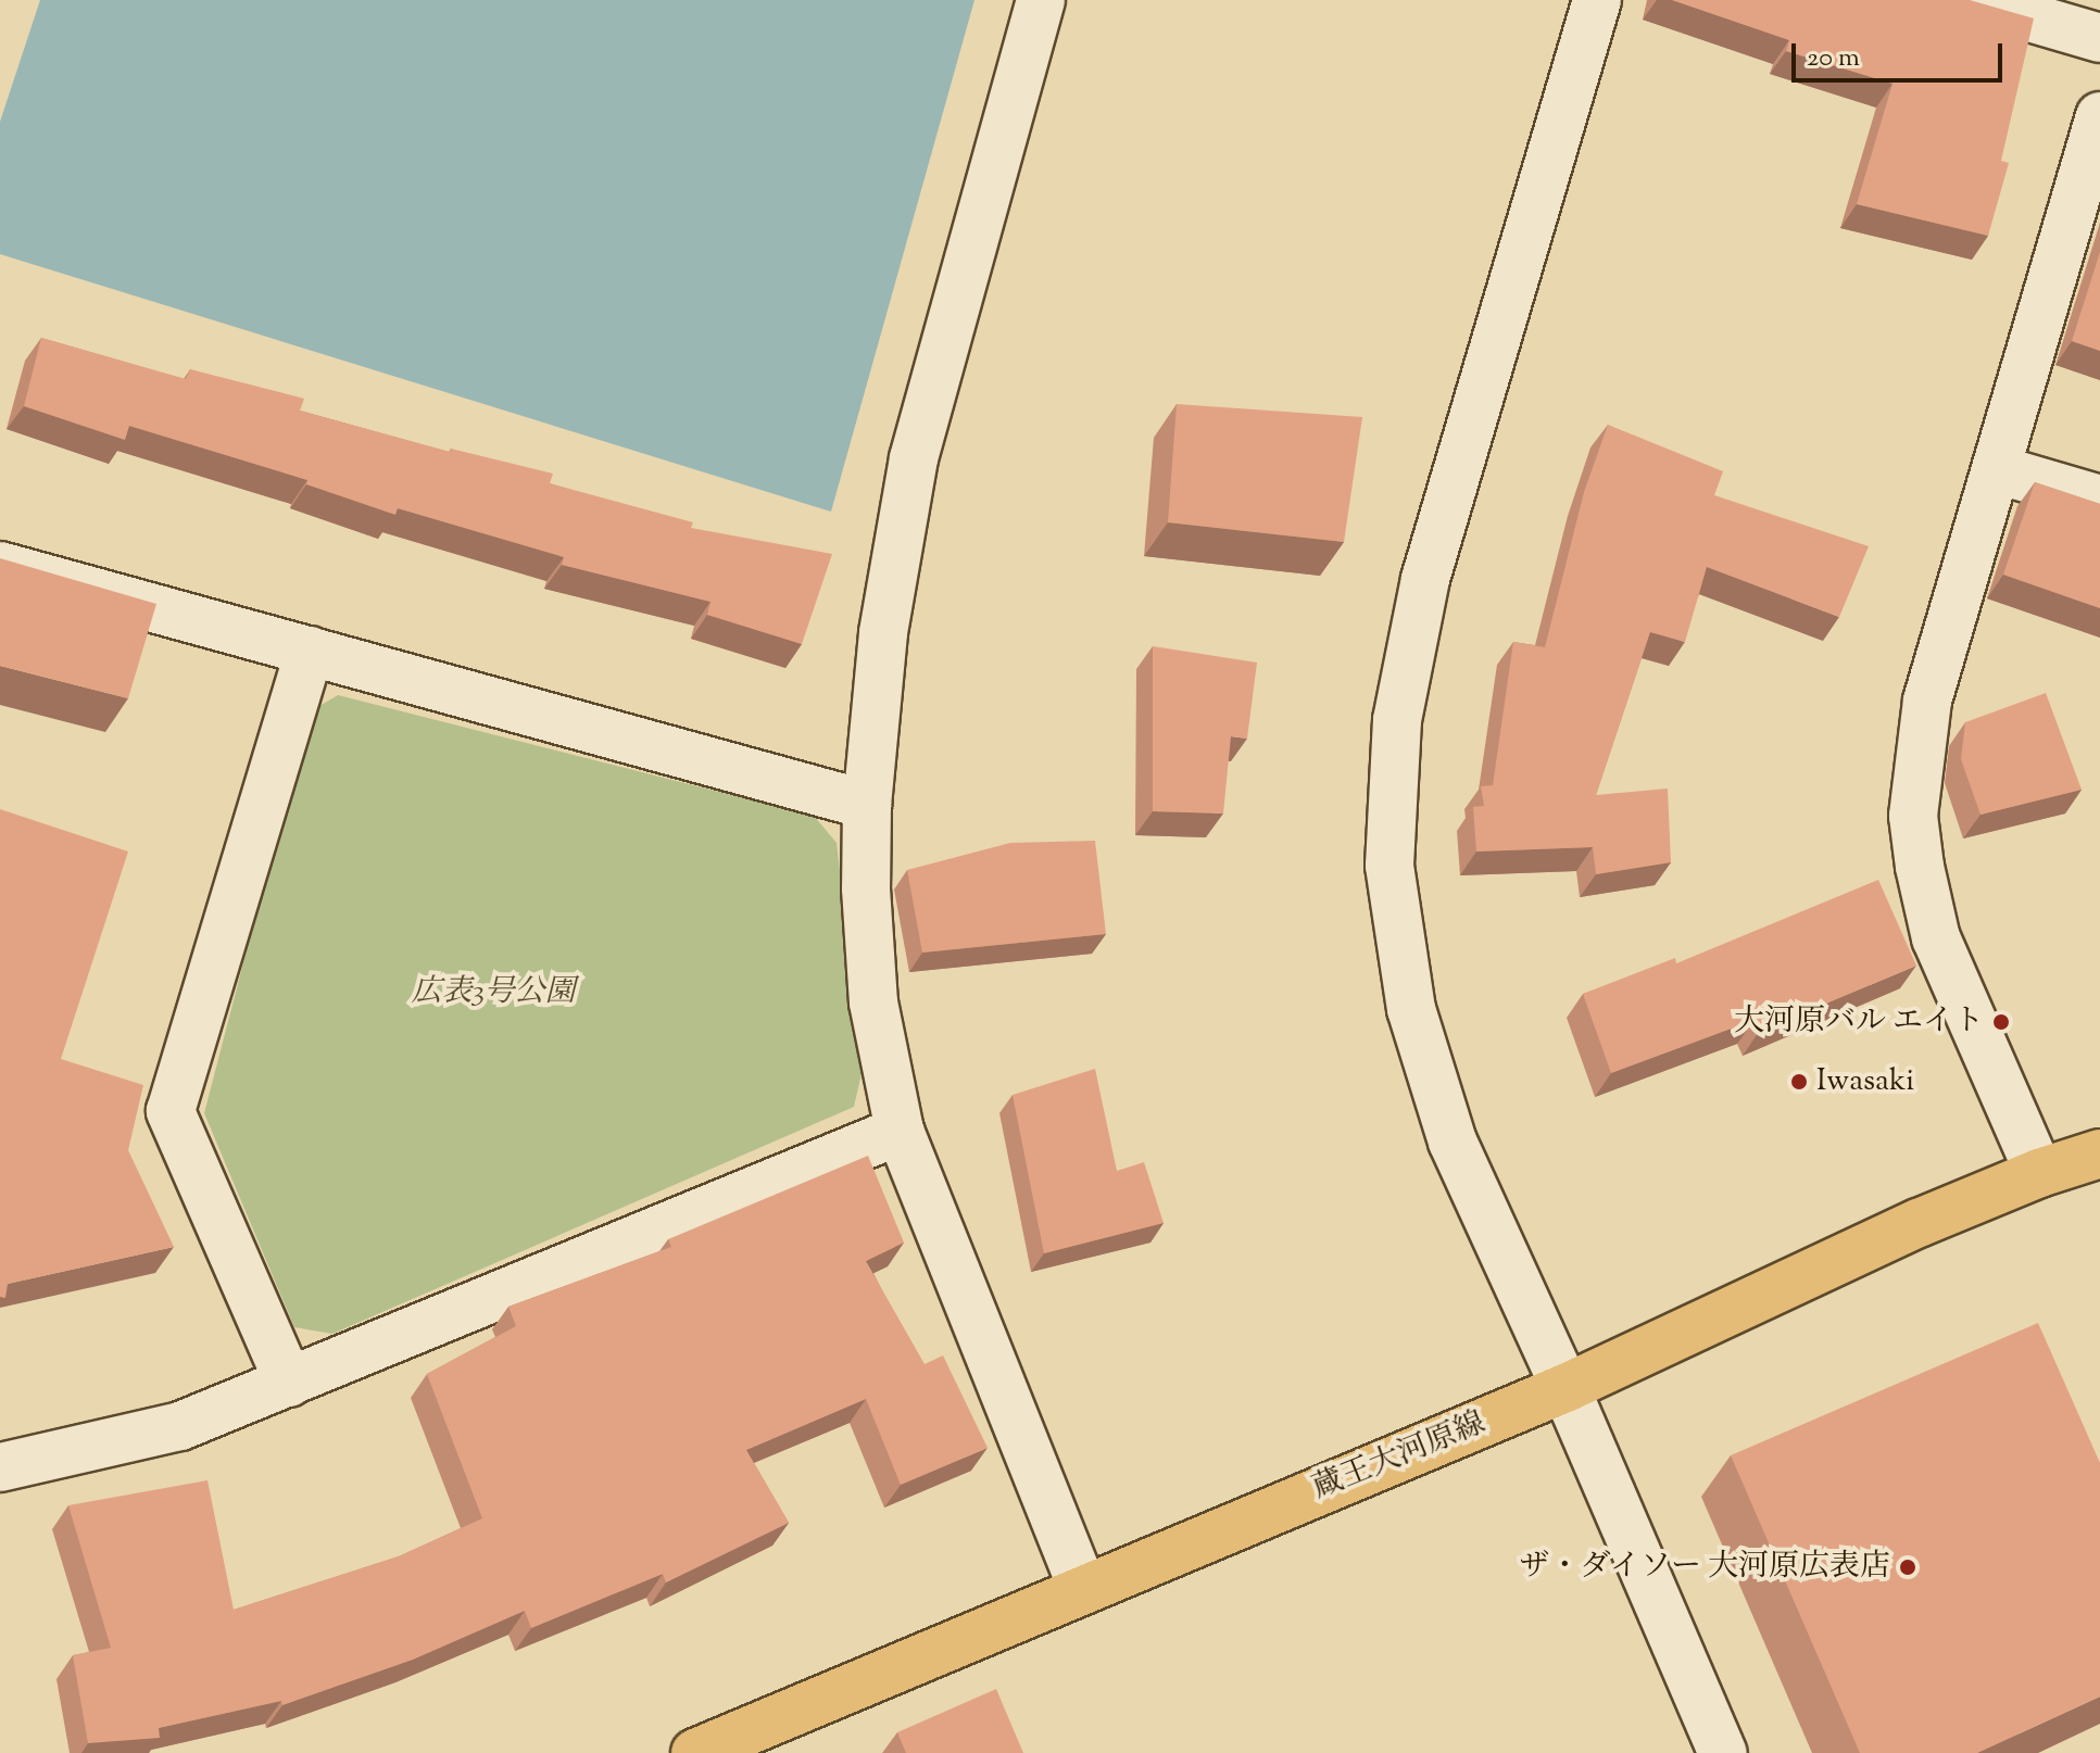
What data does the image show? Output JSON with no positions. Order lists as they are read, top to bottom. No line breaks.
{"streets":{"main road":["蔵王大河原線"]},"parks":["広表3号公園"],"places":["大河原バル エイト","Iwasaki","ザ・ダイソー 大河原広表店"],"scale_bar":"20 m"}
